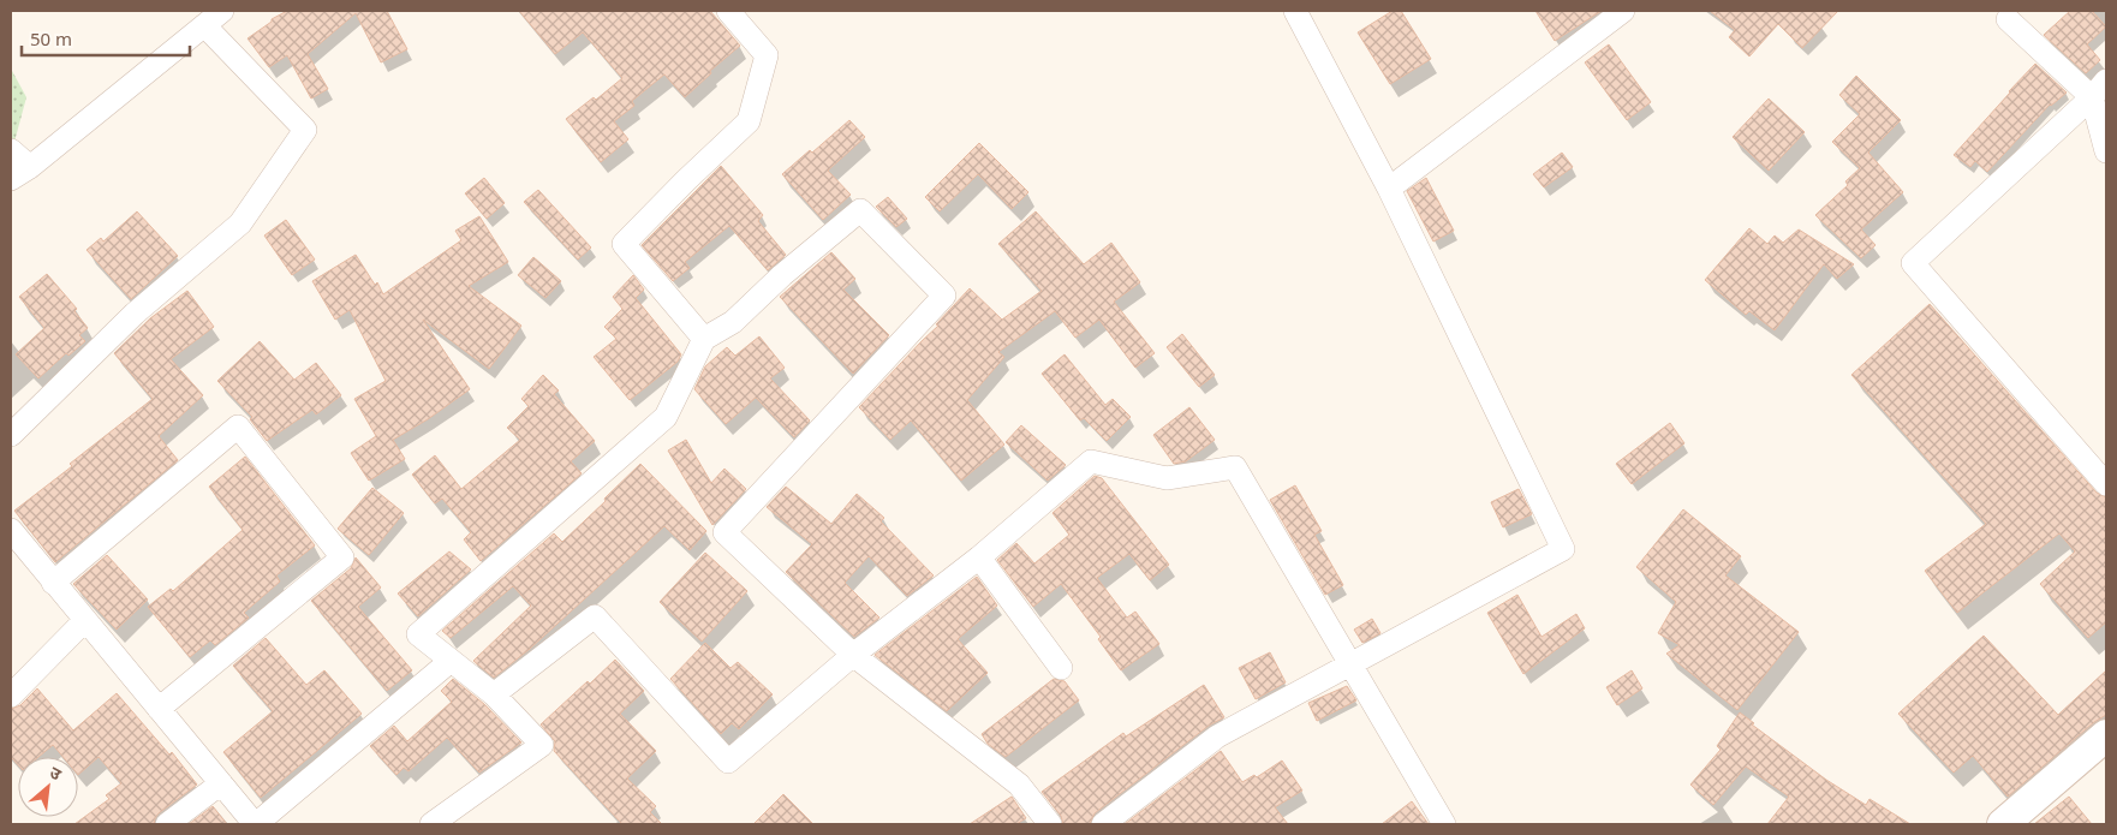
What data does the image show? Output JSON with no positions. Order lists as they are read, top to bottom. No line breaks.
{"scale_bar":"50 m","north":"top right"}
